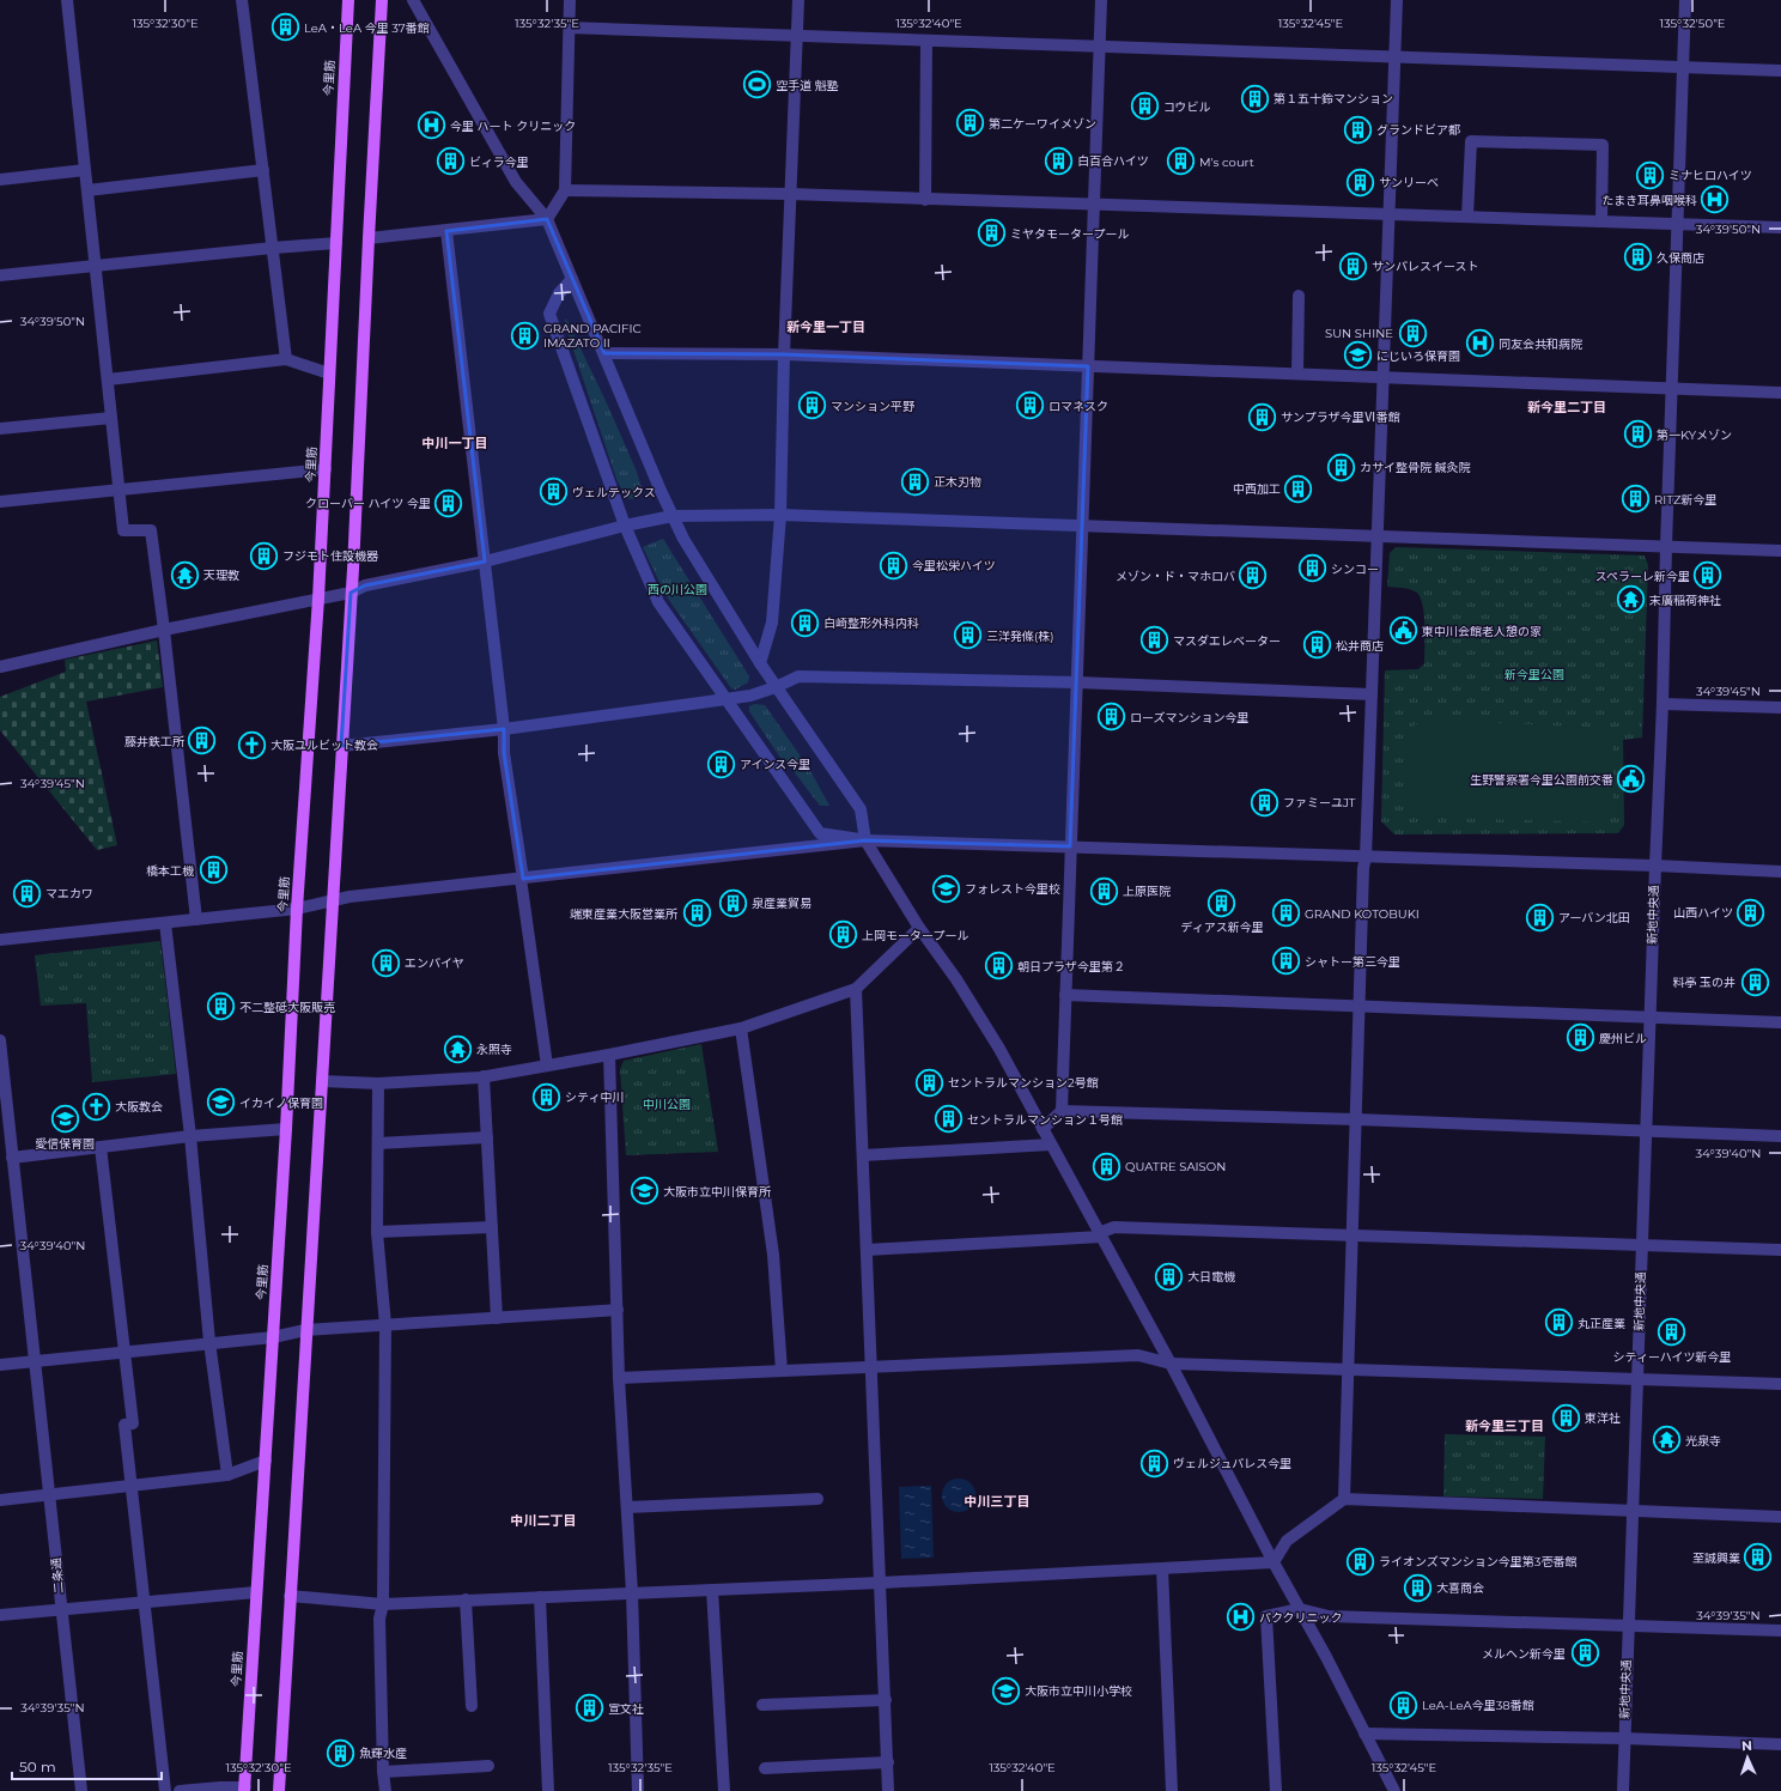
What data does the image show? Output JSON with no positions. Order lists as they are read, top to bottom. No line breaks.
{"streets":{"main road":["今里筋"],"street":["新地中央通","二条通"]},"districts":["新今里一丁目","新今里二丁目","中川一丁目","新今里三丁目","中川三丁目","中川二丁目"],"parks":["西の川公園","新今里公園","中川公園"],"places":{"building":["LeA・LeA 今里 37番館","第１五十鈴マンション","コウビル","第二ケーワイメゾン","グランドビア都","白百合ハイツ","ビィラ今里","M's court","ミナヒロハイツ","サンリーベ","ミヤタモータープール","久保商店","サンパレスイースト","SUN SHINE","GRAND PACIFIC IMAZATO II","マンション平野","ロマネスク","サンプラザ今里Ⅵ番館","第一KYメゾン","カサイ整骨院 鍼灸院","正木刃物","中西加工","ヴェルテックス","RITZ新今里","クローバー ハイツ 今里","フジモト住設機器","今里松栄ハイツ","シンコー","メゾン・ド・マホロバ","スペラーレ新今里","白崎整形外科内科","三洋発條(株)","マスダエレベーター","松井商店","ローズマンション今里","藤井鉄工所","アインス今里","ファミーユJT","橋本工機","上原医院","マエカワ","泉産業貿易","ディアス新今里","山西ハイツ","端東産業大阪営業所","GRAND KOTOBUKI","アーバン北田","上岡モータープール","シャトー第三今里","エンパイヤ","朝日プラザ今里第２","料亭 玉の井","不二整砥大阪販売","慶州ビル","セントラルマンション2号館","シティ中川","セントラルマンション１号館","QUATRE SAISON","大日電機","丸正産業","シティーハイツ新今里","東洋社","ヴェルジュパレス今里","至誠興業","ライオンズマンション今里第3壱番館","大喜商会","メルヘン新今里","LeA-LeA今里38番館","宣文社","魚輝水産"],"sports":["空手道 魁塾"],"hospital":["今里 ハート クリニック","たまき耳鼻咽喉科","同友会共和病院","パククリニック"],"school or university":["にじいろ保育園","フォレスト今里校","イカイノ保育園","愛信保育園","大阪市立中川保育所","大阪市立中川小学校"],"temple":["天理教","末廣稲荷神社","永照寺","光泉寺"],"public building":["東中川会館老人憩の家","生野警察署今里公園前交番"],"church":["大阪ユルビット教会","大阪教会"]},"scale_bar":"50 m","north":"top","coordinates":["135°32'30\"E","135°32'35\"E","135°32'40\"E","135°32'45\"E","135°32'50\"E","34°39'50\"N","34°39'45\"N","34°39'40\"N","34°39'35\"N"]}
